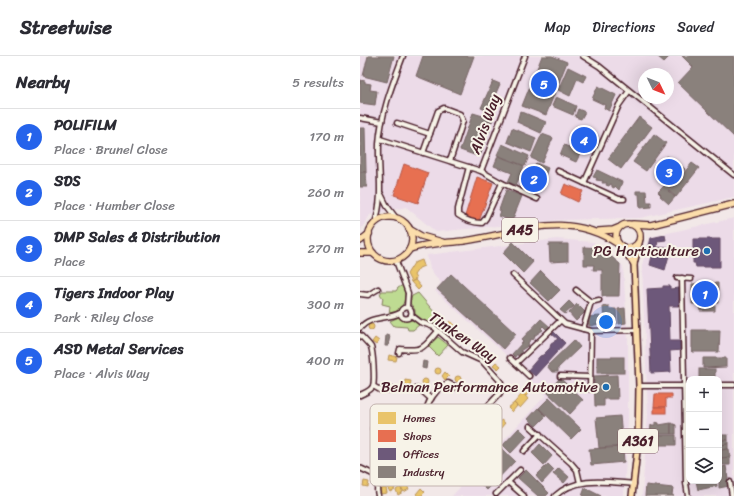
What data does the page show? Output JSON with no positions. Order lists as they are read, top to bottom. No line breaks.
{"streets":{"highway":["A45"],"main road":["A361"],"street":["Alvis Way","Timken Way"]},"crossings":[["A45","Timken Way"],["A45","A361"]],"places":["PG Horticulture","Belman Performance Automotive"],"legend":["Homes","Shops","Offices","Industry"],"north":"bottom right","page":{"header":"Streetwise","nav":["Map","Directions","Saved"],"heading":["Nearby","5 results"],"pins":["5","4","3","2","1"],"list":[{"mark":"1","name":"POLIFILM","note":"Place · Brunel Close","value":"170 m"},{"mark":"2","name":"SDS","note":"Place · Humber Close","value":"260 m"},{"mark":"3","name":"DMP Sales & Distribution","note":"Place","value":"270 m"},{"mark":"4","name":"Tigers Indoor Play","note":"Park · Riley Close","value":"300 m"},{"mark":"5","name":"ASD Metal Services","note":"Place · Alvis Way","value":"400 m"}],"map_buttons":["+","−"]}}
